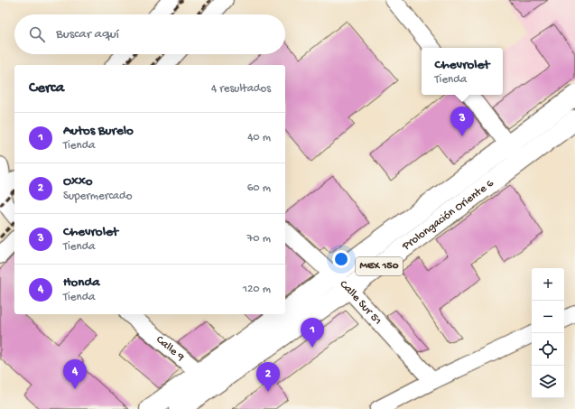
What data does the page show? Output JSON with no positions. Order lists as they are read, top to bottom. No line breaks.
{"streets":{"main road":["Prolongación Oriente 6","MEX 150"],"street":["Calle Sur 51","Calle 9"]},"crossings":[["Prolongación Oriente 6","Calle Sur 51"],["Prolongación Oriente 6","Calle 9"]],"page":{"search":"Buscar aquí","popup":["Chevrolet","Tienda"],"heading":["Cerca","4 resultados"],"pins":["3","1","4","2"],"list":[{"mark":"1","name":"Autos Burelo","note":"Tienda","value":"40 m"},{"mark":"2","name":"Oxxo","note":"Supermercado","value":"60 m"},{"mark":"3","name":"Chevrolet","note":"Tienda","value":"70 m"},{"mark":"4","name":"Honda","note":"Tienda","value":"120 m"}],"map_buttons":["+","−"]}}
